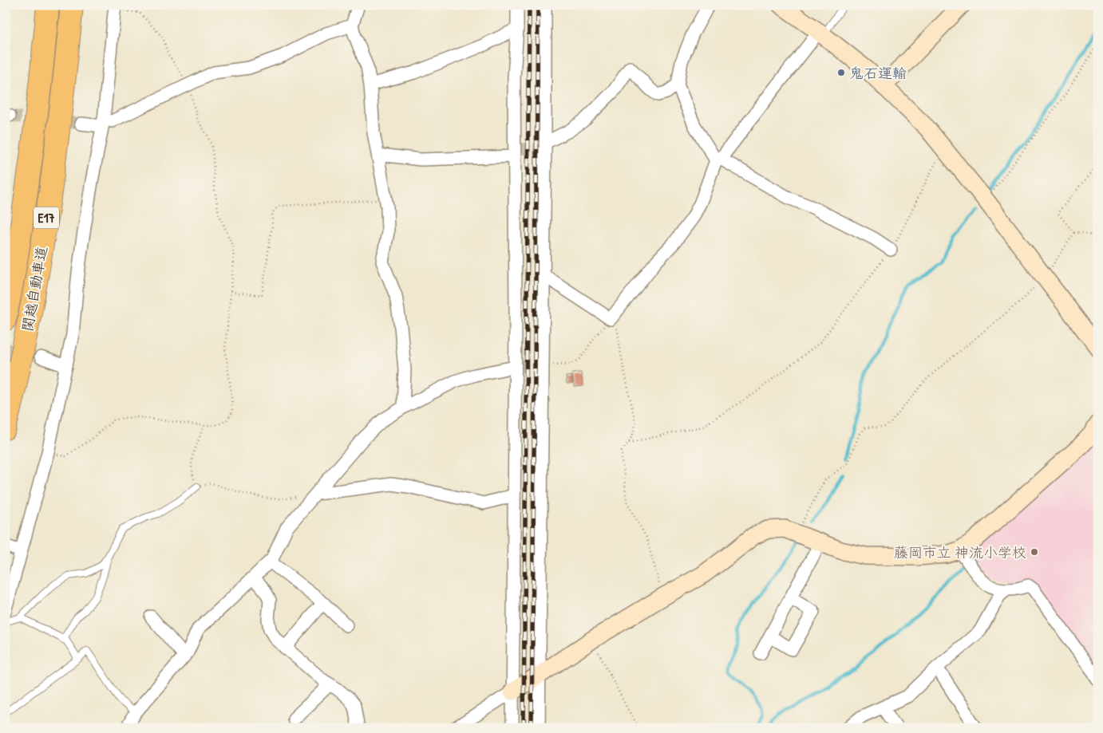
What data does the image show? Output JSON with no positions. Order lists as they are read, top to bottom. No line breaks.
{"streets":{"highway":["E17","関越自動車道"]},"places":["鬼石運輸","藤岡市立 神流小学校"]}
